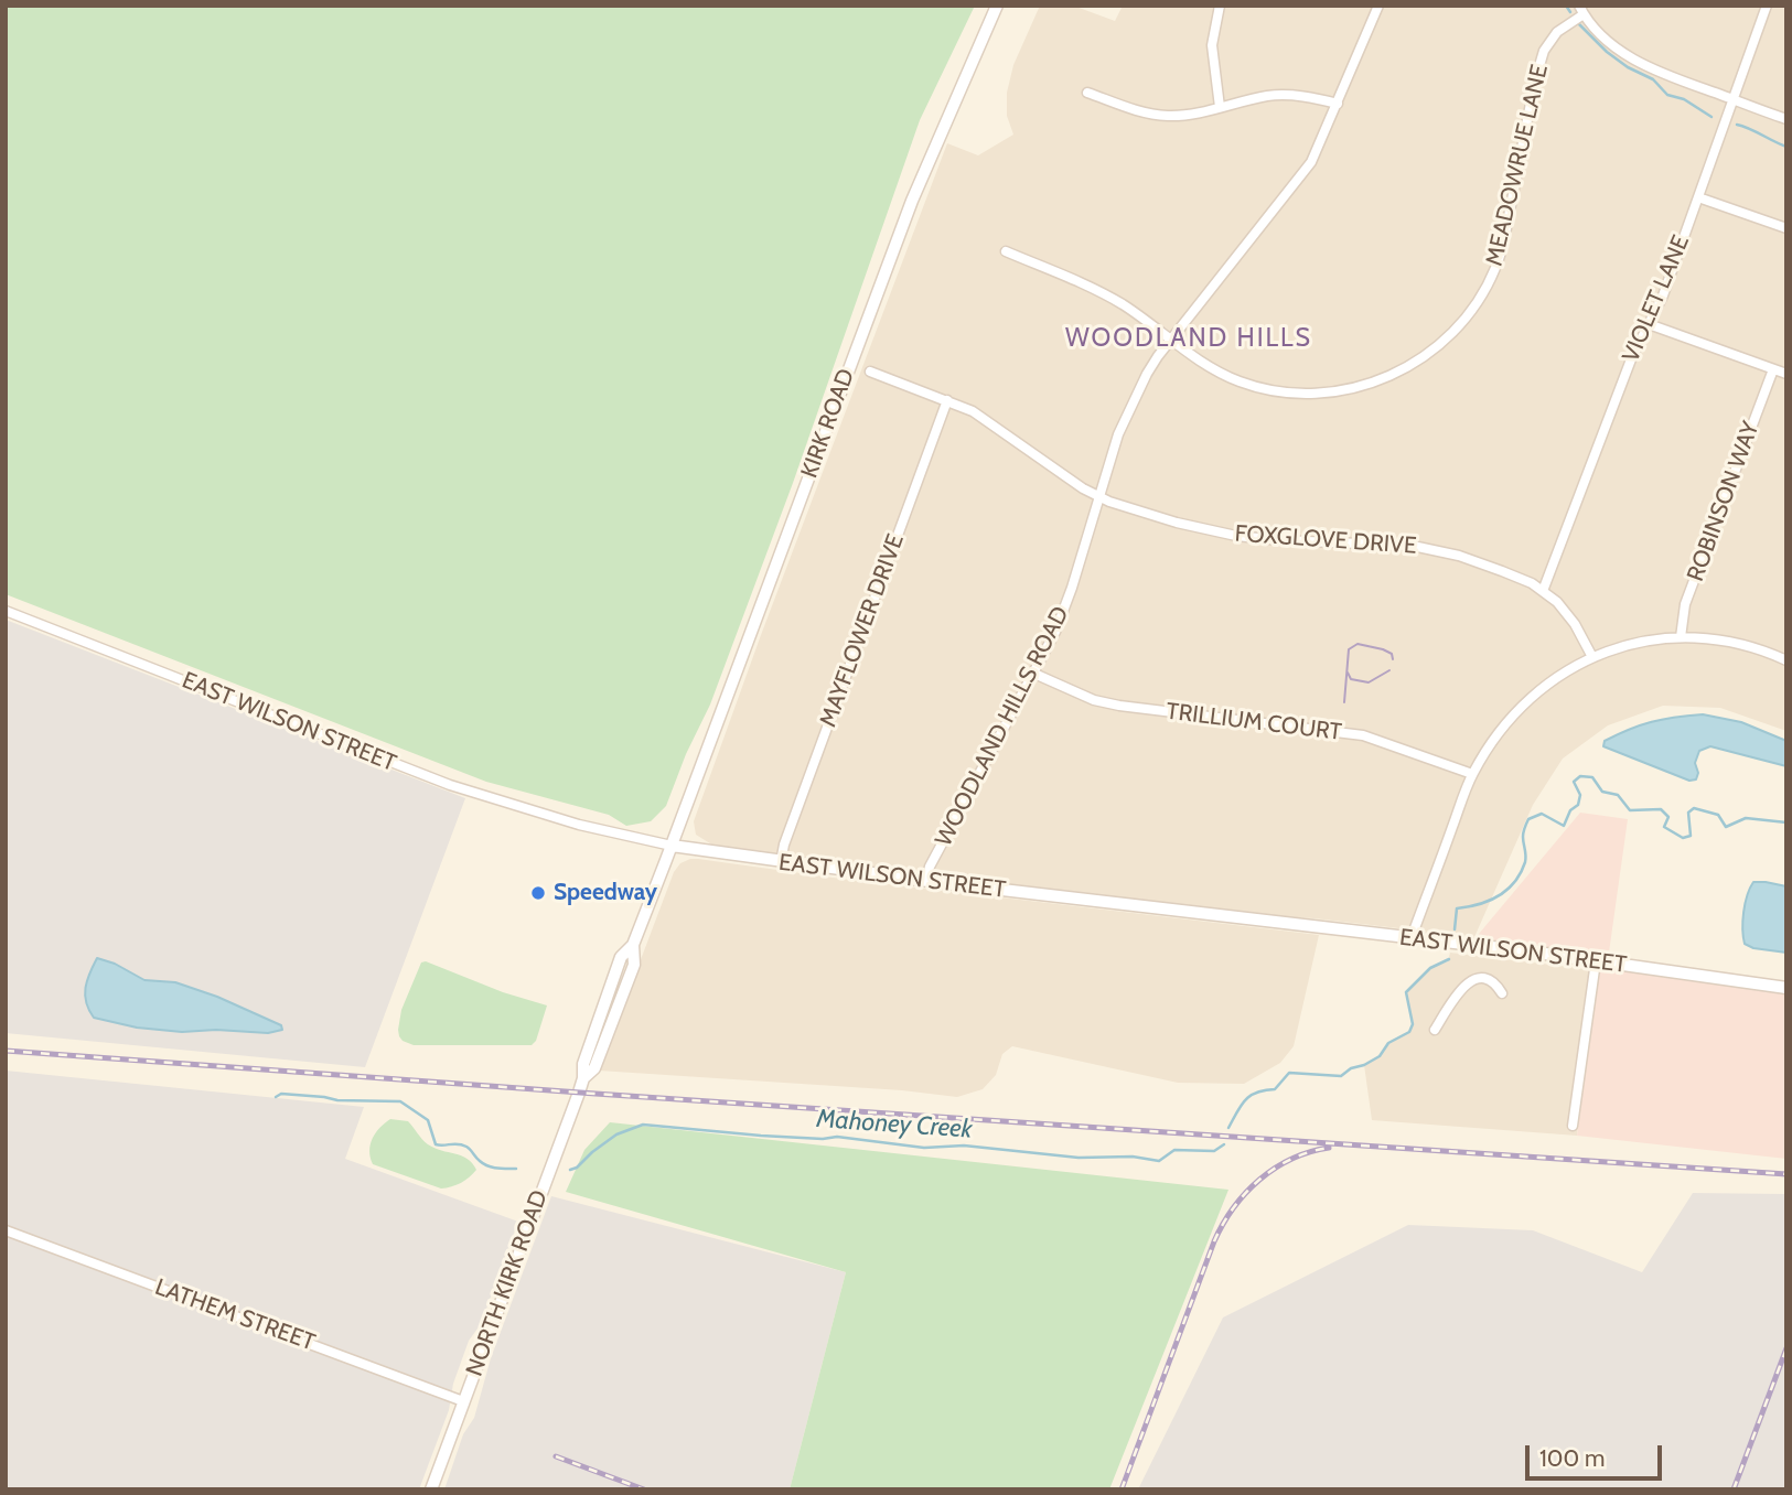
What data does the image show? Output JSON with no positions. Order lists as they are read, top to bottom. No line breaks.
{"streets":{"street":["MEADOWRUE LANE","VIOLET LANE","KIRK ROAD","ROBINSON WAY","FOXGLOVE DRIVE","MAYFLOWER DRIVE","EAST WILSON STREET","TRILLIUM COURT","WOODLAND HILLS ROAD","NORTH KIRK ROAD","LATHEM STREET"]},"crossings":[["MEADOWRUE LANE","WOODLAND HILLS ROAD"],["VIOLET LANE","FOXGLOVE DRIVE"],["KIRK ROAD","EAST WILSON STREET"],["KIRK ROAD","NORTH KIRK ROAD"],["FOXGLOVE DRIVE","MAYFLOWER DRIVE"],["FOXGLOVE DRIVE","WOODLAND HILLS ROAD"],["MAYFLOWER DRIVE","EAST WILSON STREET"],["EAST WILSON STREET","WOODLAND HILLS ROAD"],["EAST WILSON STREET","NORTH KIRK ROAD"],["TRILLIUM COURT","WOODLAND HILLS ROAD"],["NORTH KIRK ROAD","LATHEM STREET"]],"districts":["WOODLAND HILLS"],"water":["Mahoney Creek"],"places":["Speedway"],"scale_bar":"100 m"}
